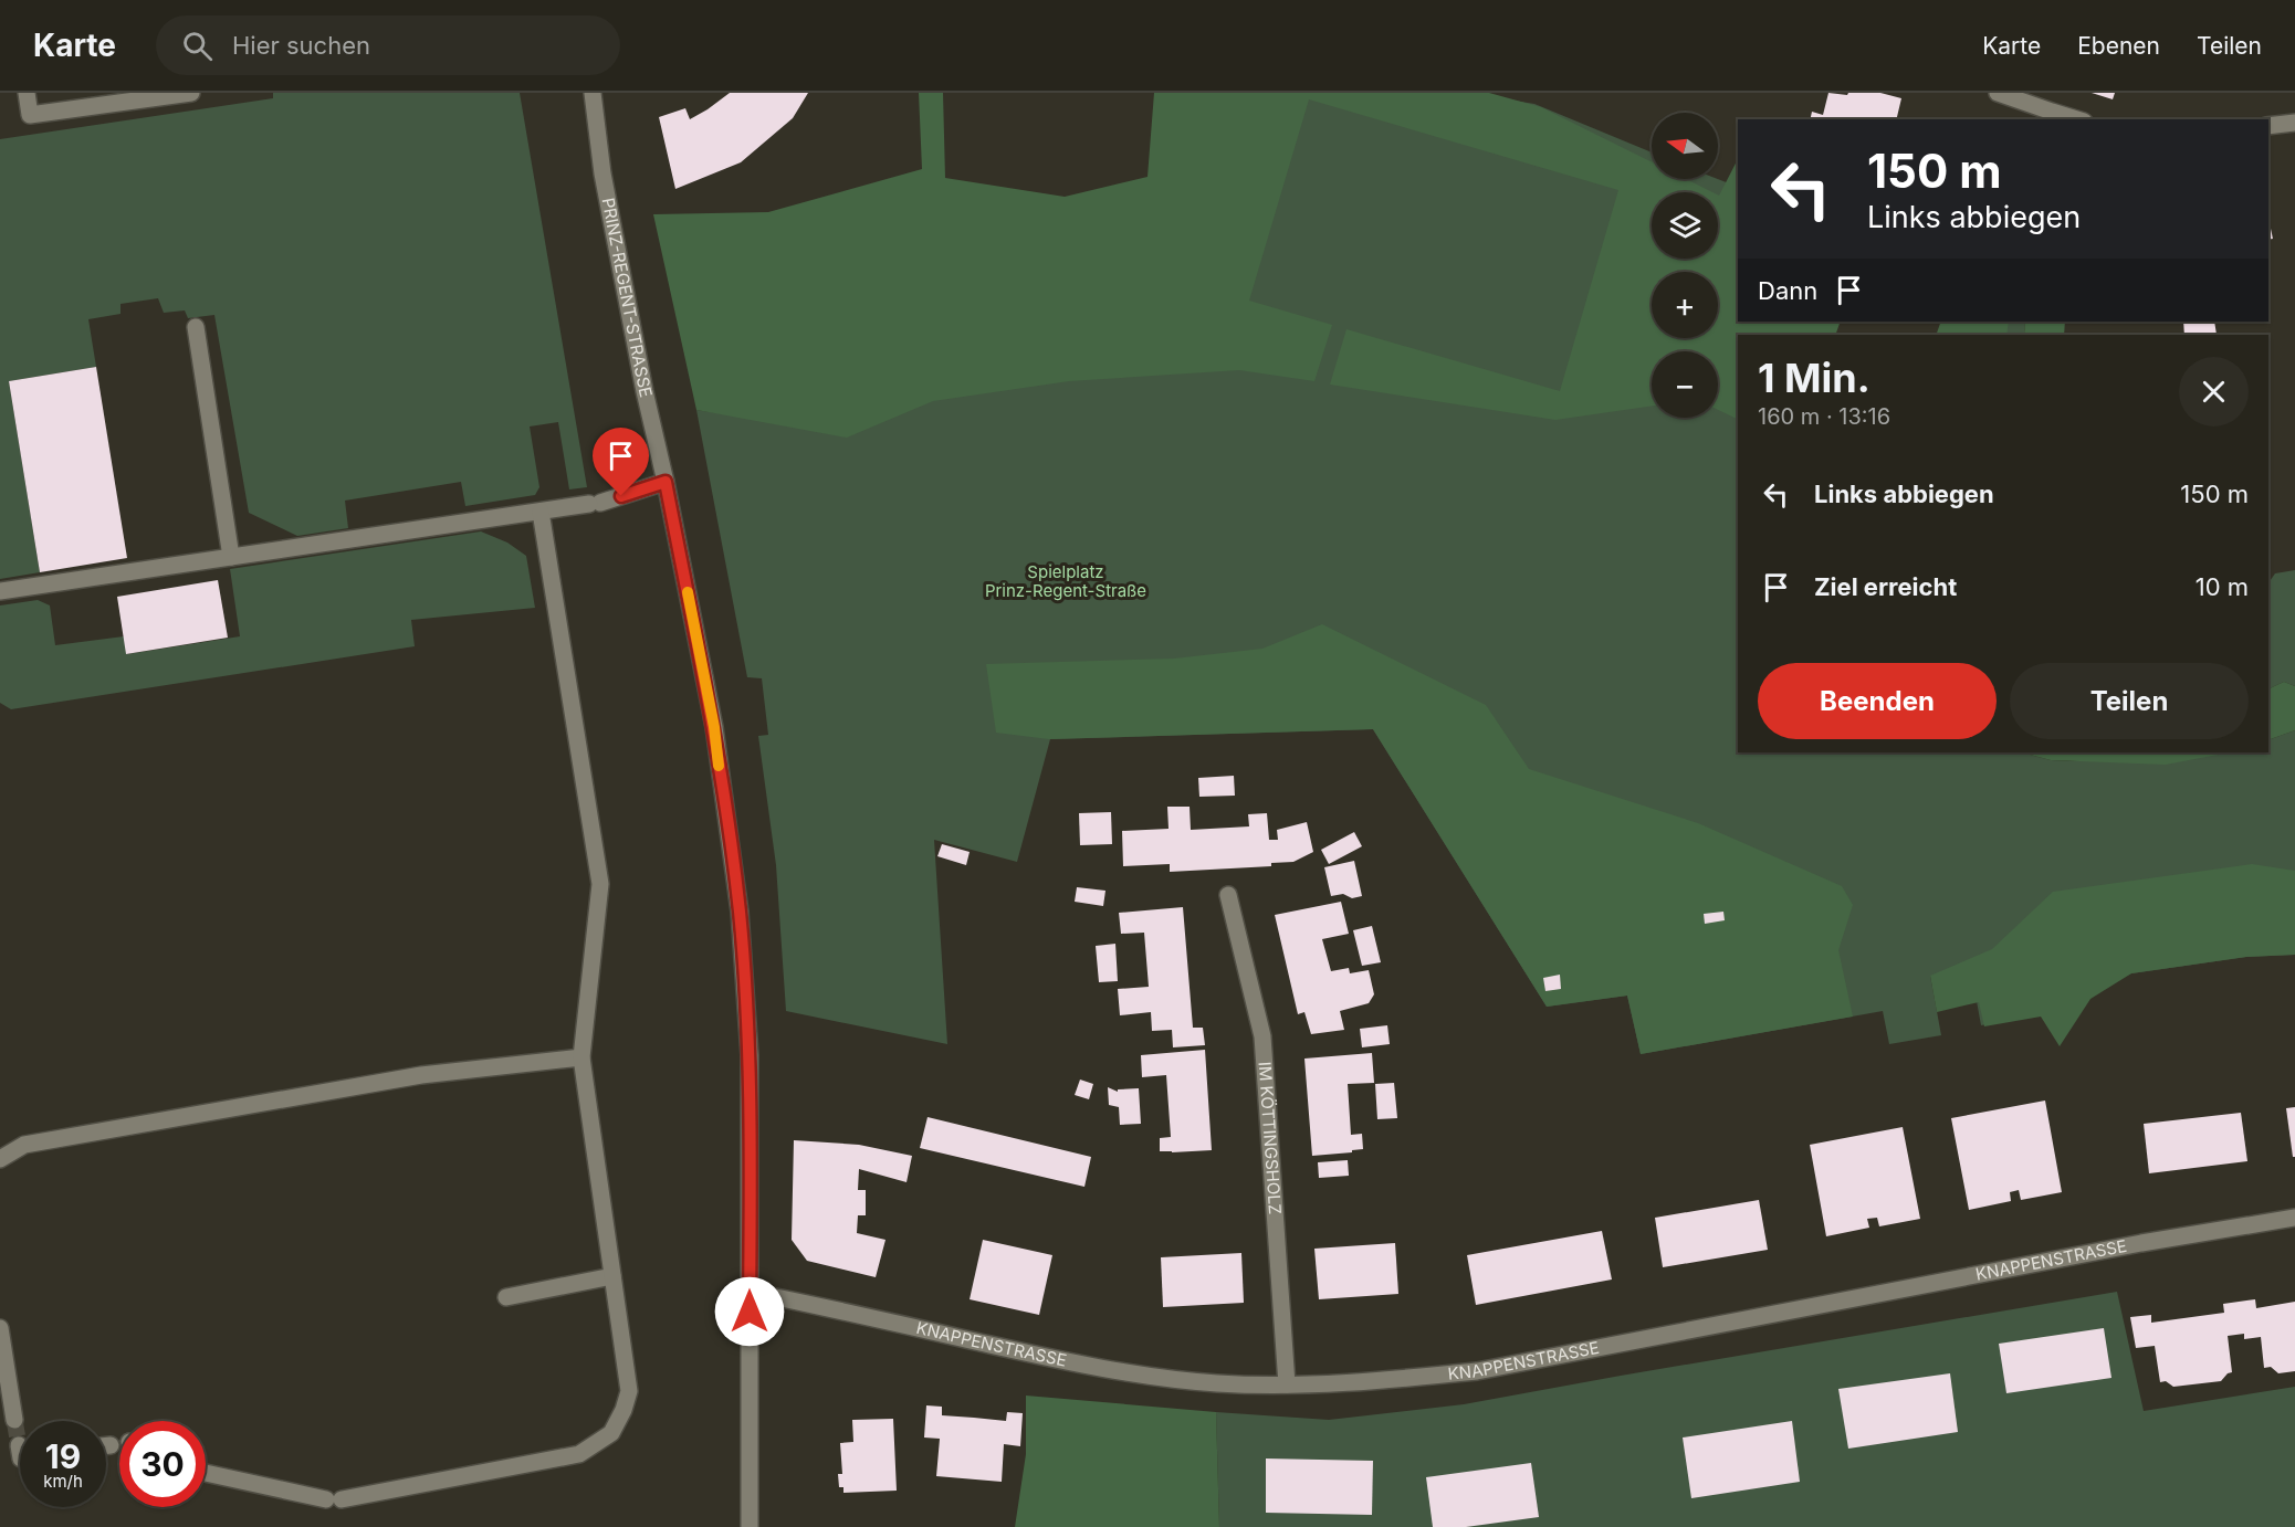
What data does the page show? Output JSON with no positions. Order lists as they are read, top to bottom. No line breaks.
{"streets":{"street":["PRINZ-REGENT-STRASSE","IM KÖTTINGSHOLZ","KNAPPENSTRASSE"]},"crossings":[["PRINZ-REGENT-STRASSE","KNAPPENSTRASSE"],["IM KÖTTINGSHOLZ","KNAPPENSTRASSE"]],"parks":["Spielplatz Prinz-Regent-Straße"],"north":"left","page":{"header":"Karte","search":"Hier suchen","nav":["Karte","Ebenen","Teilen"],"map_buttons":["+","−"],"turn":["150 m","Links abbiegen"],"then":"Dann","heading":["1 Min.","160 m · 13:16"],"list":[{"name":"Links abbiegen","value":"150 m"},{"name":"Ziel erreicht","value":"10 m"}],"buttons":["Beenden","Teilen"],"speed":"19 km/h","limit":"30"}}
